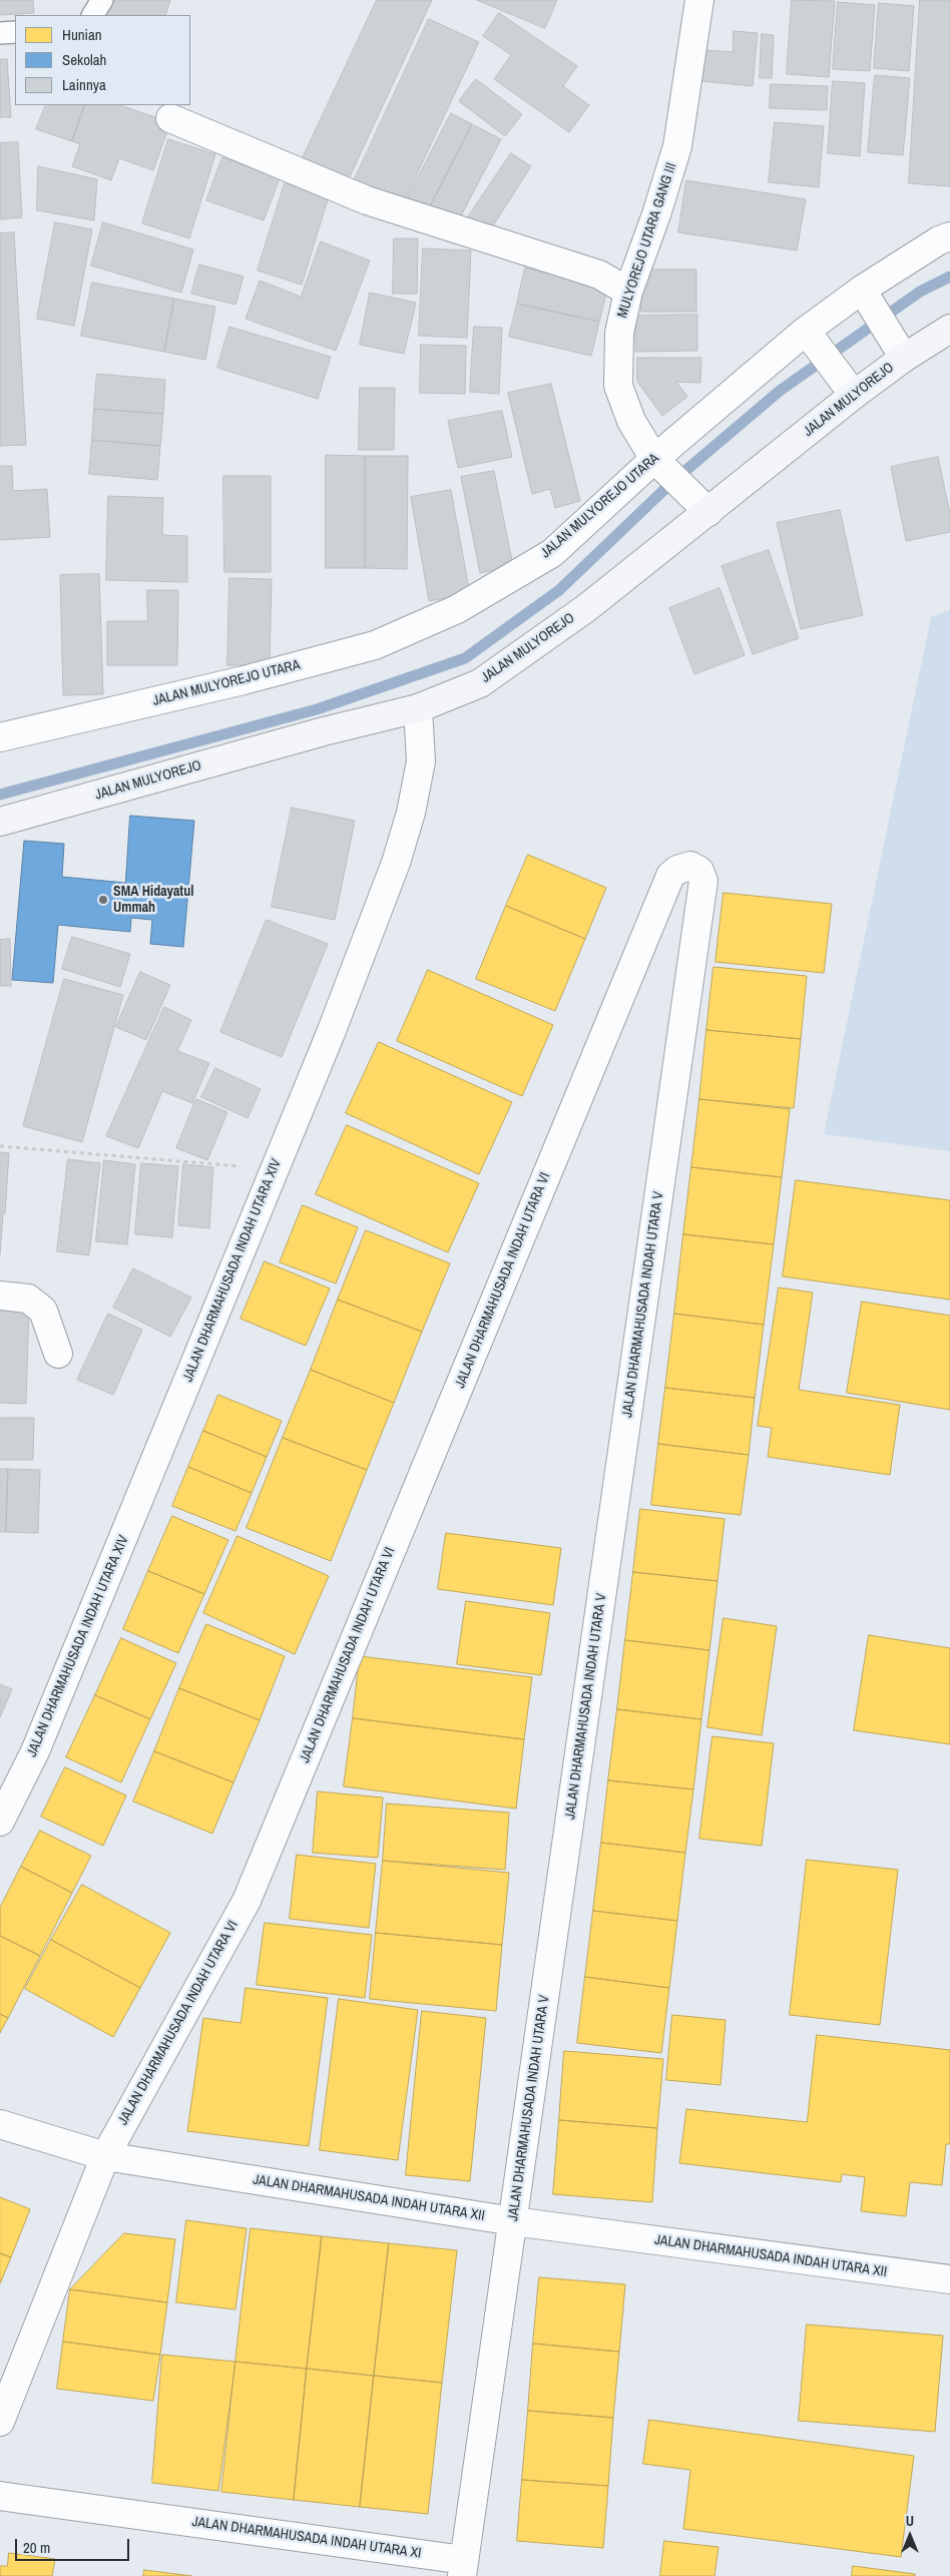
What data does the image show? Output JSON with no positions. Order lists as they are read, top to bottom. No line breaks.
{"streets":{"main road":["JALAN MULYOREJO"],"street":["MULYOREJO UTARA GANG III","JALAN MULYOREJO UTARA","JALAN DHARMAHUSADA INDAH UTARA XIV","JALAN DHARMAHUSADA INDAH UTARA VI","JALAN DHARMAHUSADA INDAH UTARA V","JALAN DHARMAHUSADA INDAH UTARA XII","JALAN DHARMAHUSADA INDAH UTARA XI"]},"crossings":[["MULYOREJO UTARA GANG III","JALAN MULYOREJO"],["MULYOREJO UTARA GANG III","JALAN MULYOREJO UTARA"],["JALAN MULYOREJO","JALAN DHARMAHUSADA INDAH UTARA XIV"],["JALAN DHARMAHUSADA INDAH UTARA VI","JALAN DHARMAHUSADA INDAH UTARA V"],["JALAN DHARMAHUSADA INDAH UTARA VI","JALAN DHARMAHUSADA INDAH UTARA XII"],["JALAN DHARMAHUSADA INDAH UTARA V","JALAN DHARMAHUSADA INDAH UTARA XII"],["JALAN DHARMAHUSADA INDAH UTARA V","JALAN DHARMAHUSADA INDAH UTARA XI"]],"places":["SMA Hidayatul Ummah"],"legend":["Hunian","Sekolah","Lainnya"],"scale_bar":"20 m","north":"top"}
